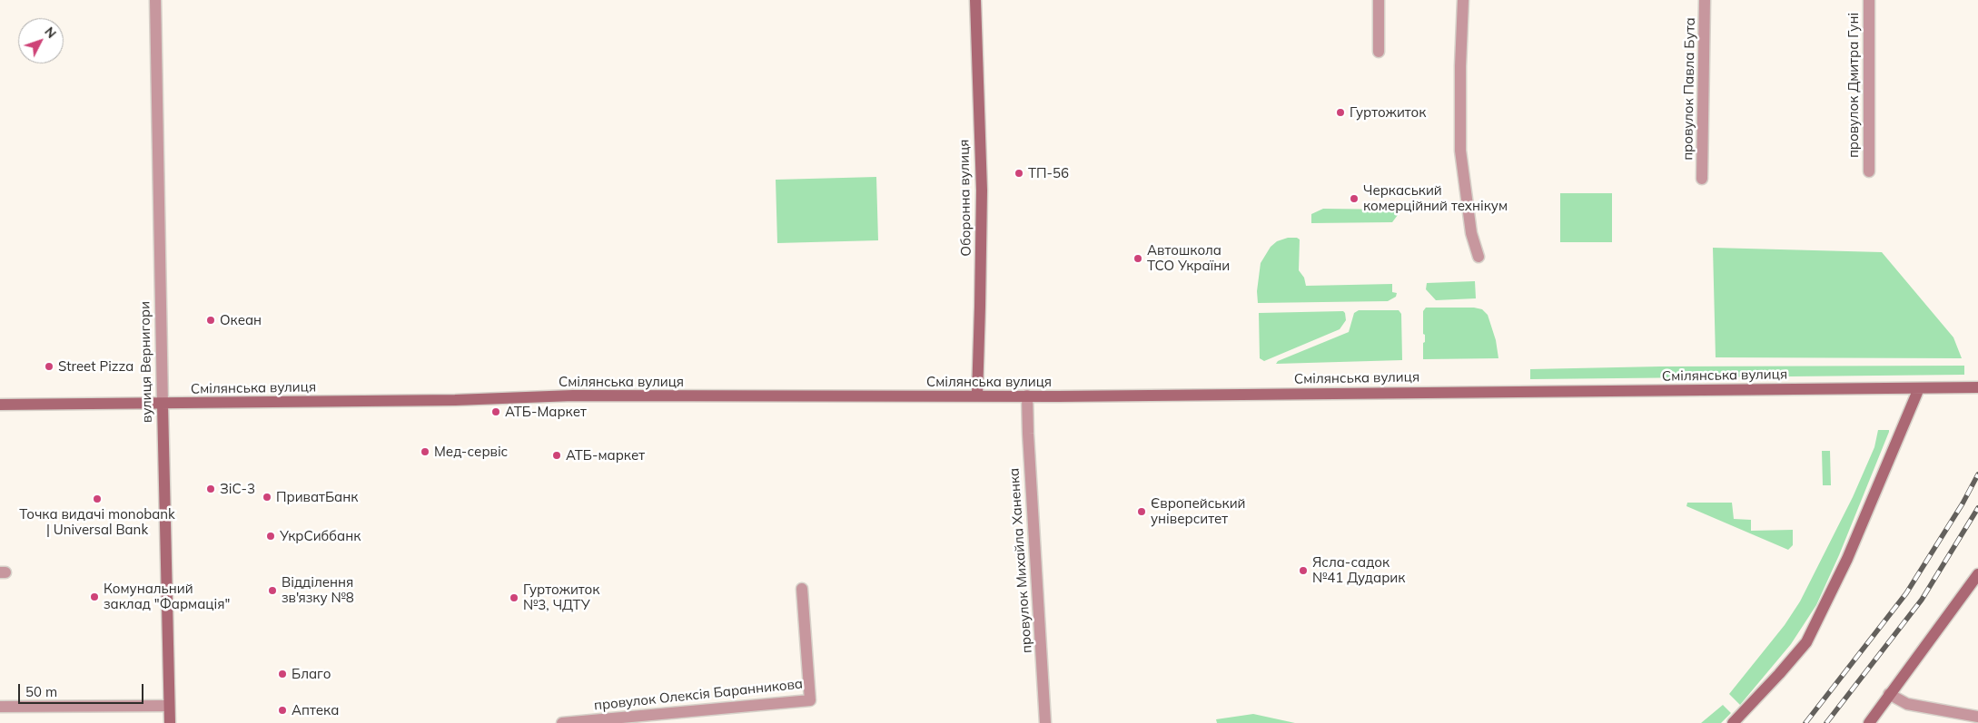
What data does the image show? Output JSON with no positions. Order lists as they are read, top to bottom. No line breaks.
{"streets":{"main road":["Оборонна вулиця","вулиця Вернигори","Смілянська вулиця"],"street":["провулок Дмитра Гуні","провулок Павла Бута","провулок Михайла Ханенка","провулок Олексія Баранникова"]},"crossings":[["Оборонна вулиця","Смілянська вулиця"],["вулиця Вернигори","Смілянська вулиця"],["Смілянська вулиця","провулок Михайла Ханенка"]],"places":["Гуртожиток","ТП-56","Черкаський комерційний технікум","Автошкола ТСО України","Океан","Street Pizza","АТБ-Маркет","Мед-сервіс","АТБ-маркет","ЗіС-3","ПриватБанк","Точка видачі monobank | Universal Bank","Європейський університет","УкрСиббанк","Ясла-садок №41 Дударик","Відділення зв'язку №8","Комунальний заклад \"Фармація\"","Гуртожиток №3, ЧДТУ","Благо","Аптека"],"scale_bar":"50 m","north":"top right"}
